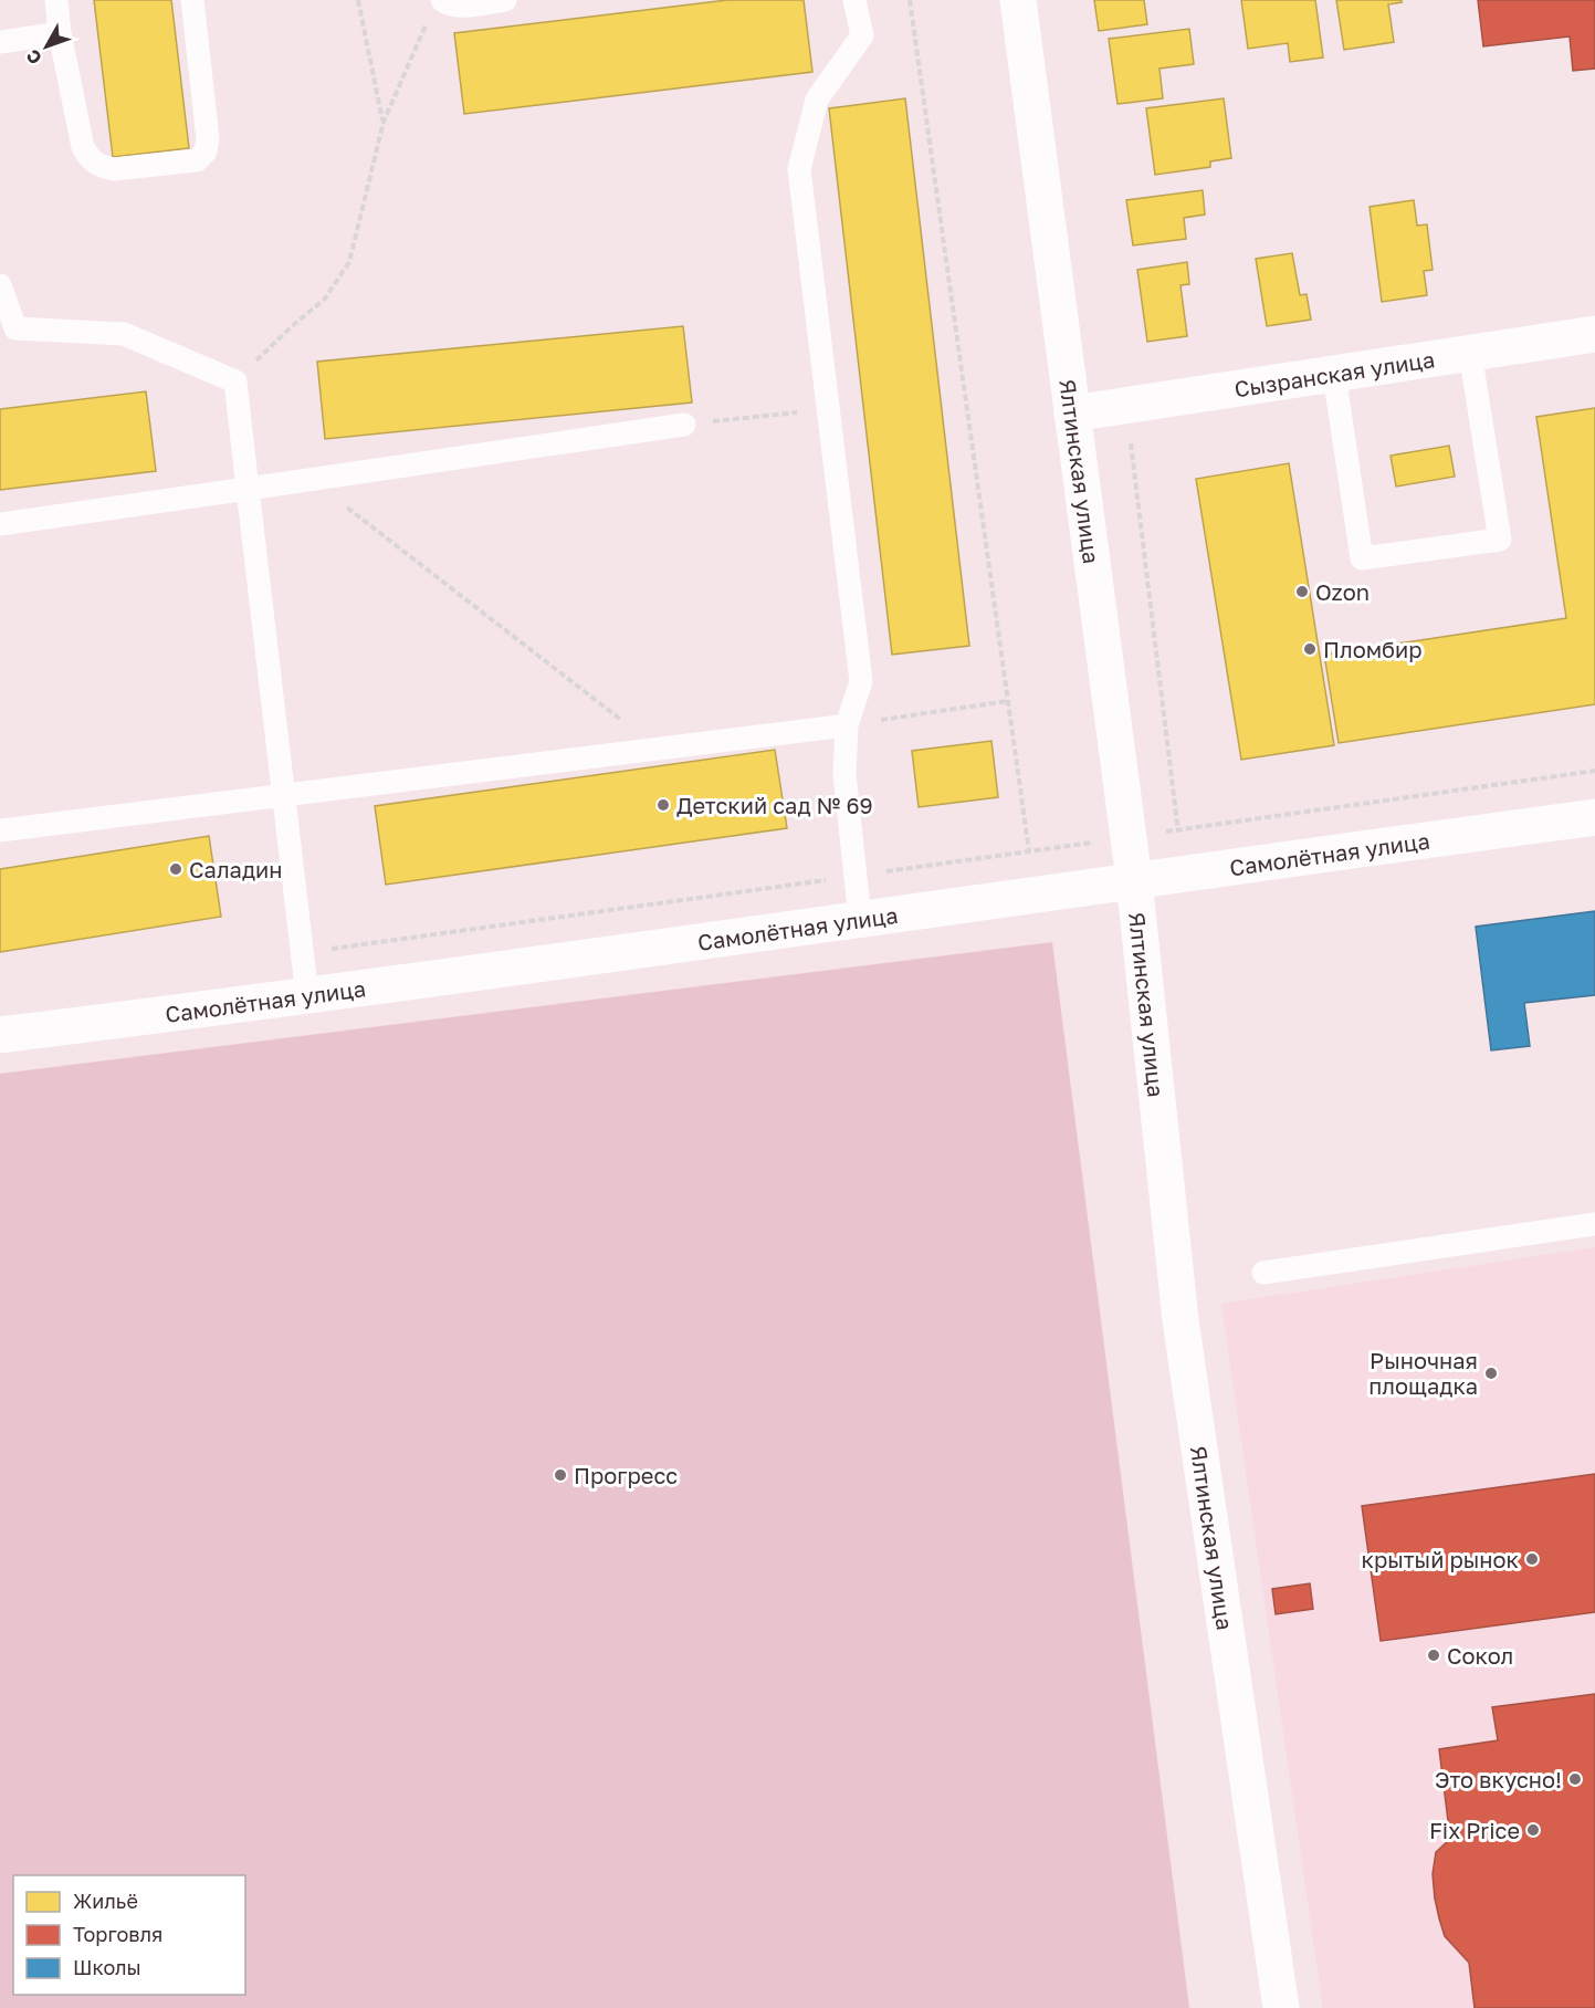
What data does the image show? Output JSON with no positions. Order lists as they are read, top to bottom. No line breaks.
{"streets":{"street":["Сызранская улица","Ялтинская улица","Самолётная улица"]},"crossings":[["Сызранская улица","Ялтинская улица"],["Ялтинская улица","Самолётная улица"]],"places":["Ozon","Пломбир","Детский сад № 69","Саладин","Рыночная площадка","Прогресс","крытый рынок","Сокол","Это вкусно!","Fix Price"],"legend":["Жильё","Торговля","Школы"],"north":"bottom left"}
